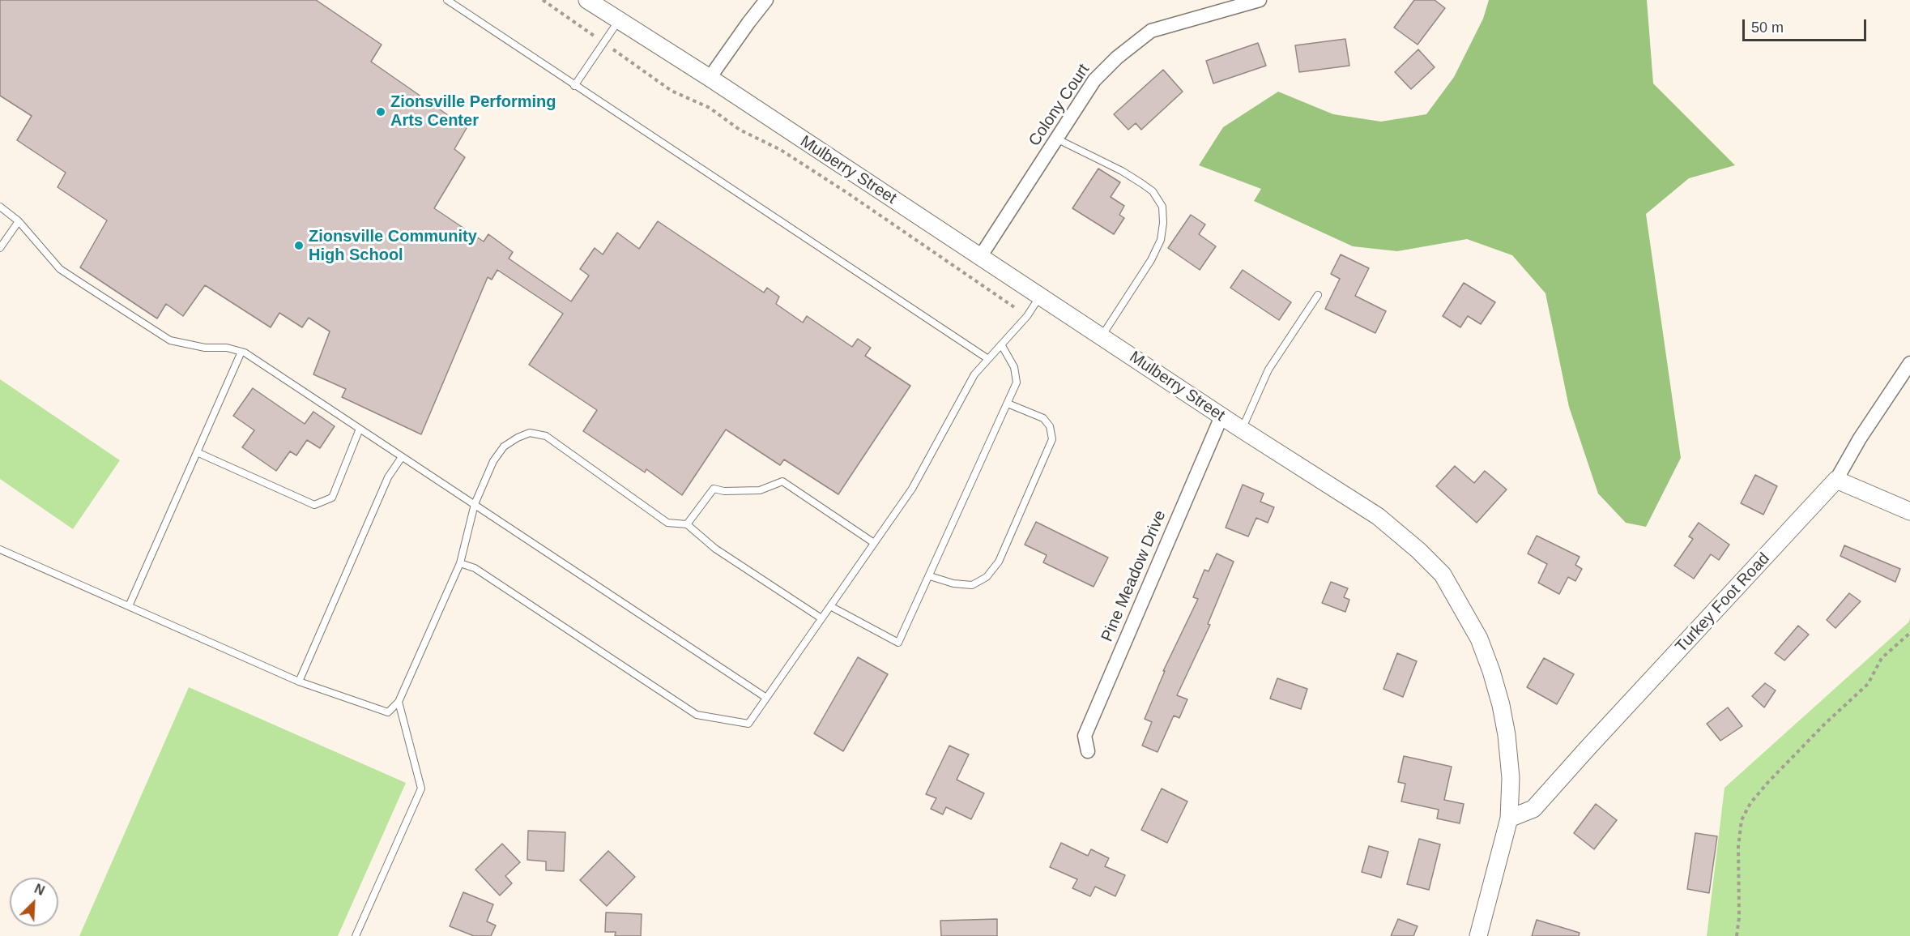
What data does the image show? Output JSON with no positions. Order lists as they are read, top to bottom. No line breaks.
{"streets":{"street":["Colony Court","Mulberry Street","Pine Meadow Drive","Turkey Foot Road"]},"crossings":[["Colony Court","Mulberry Street"],["Mulberry Street","Pine Meadow Drive"],["Mulberry Street","Turkey Foot Road"]],"places":["Zionsville Performing Arts Center","Zionsville Community High School"],"scale_bar":"50 m","north":"top right"}
